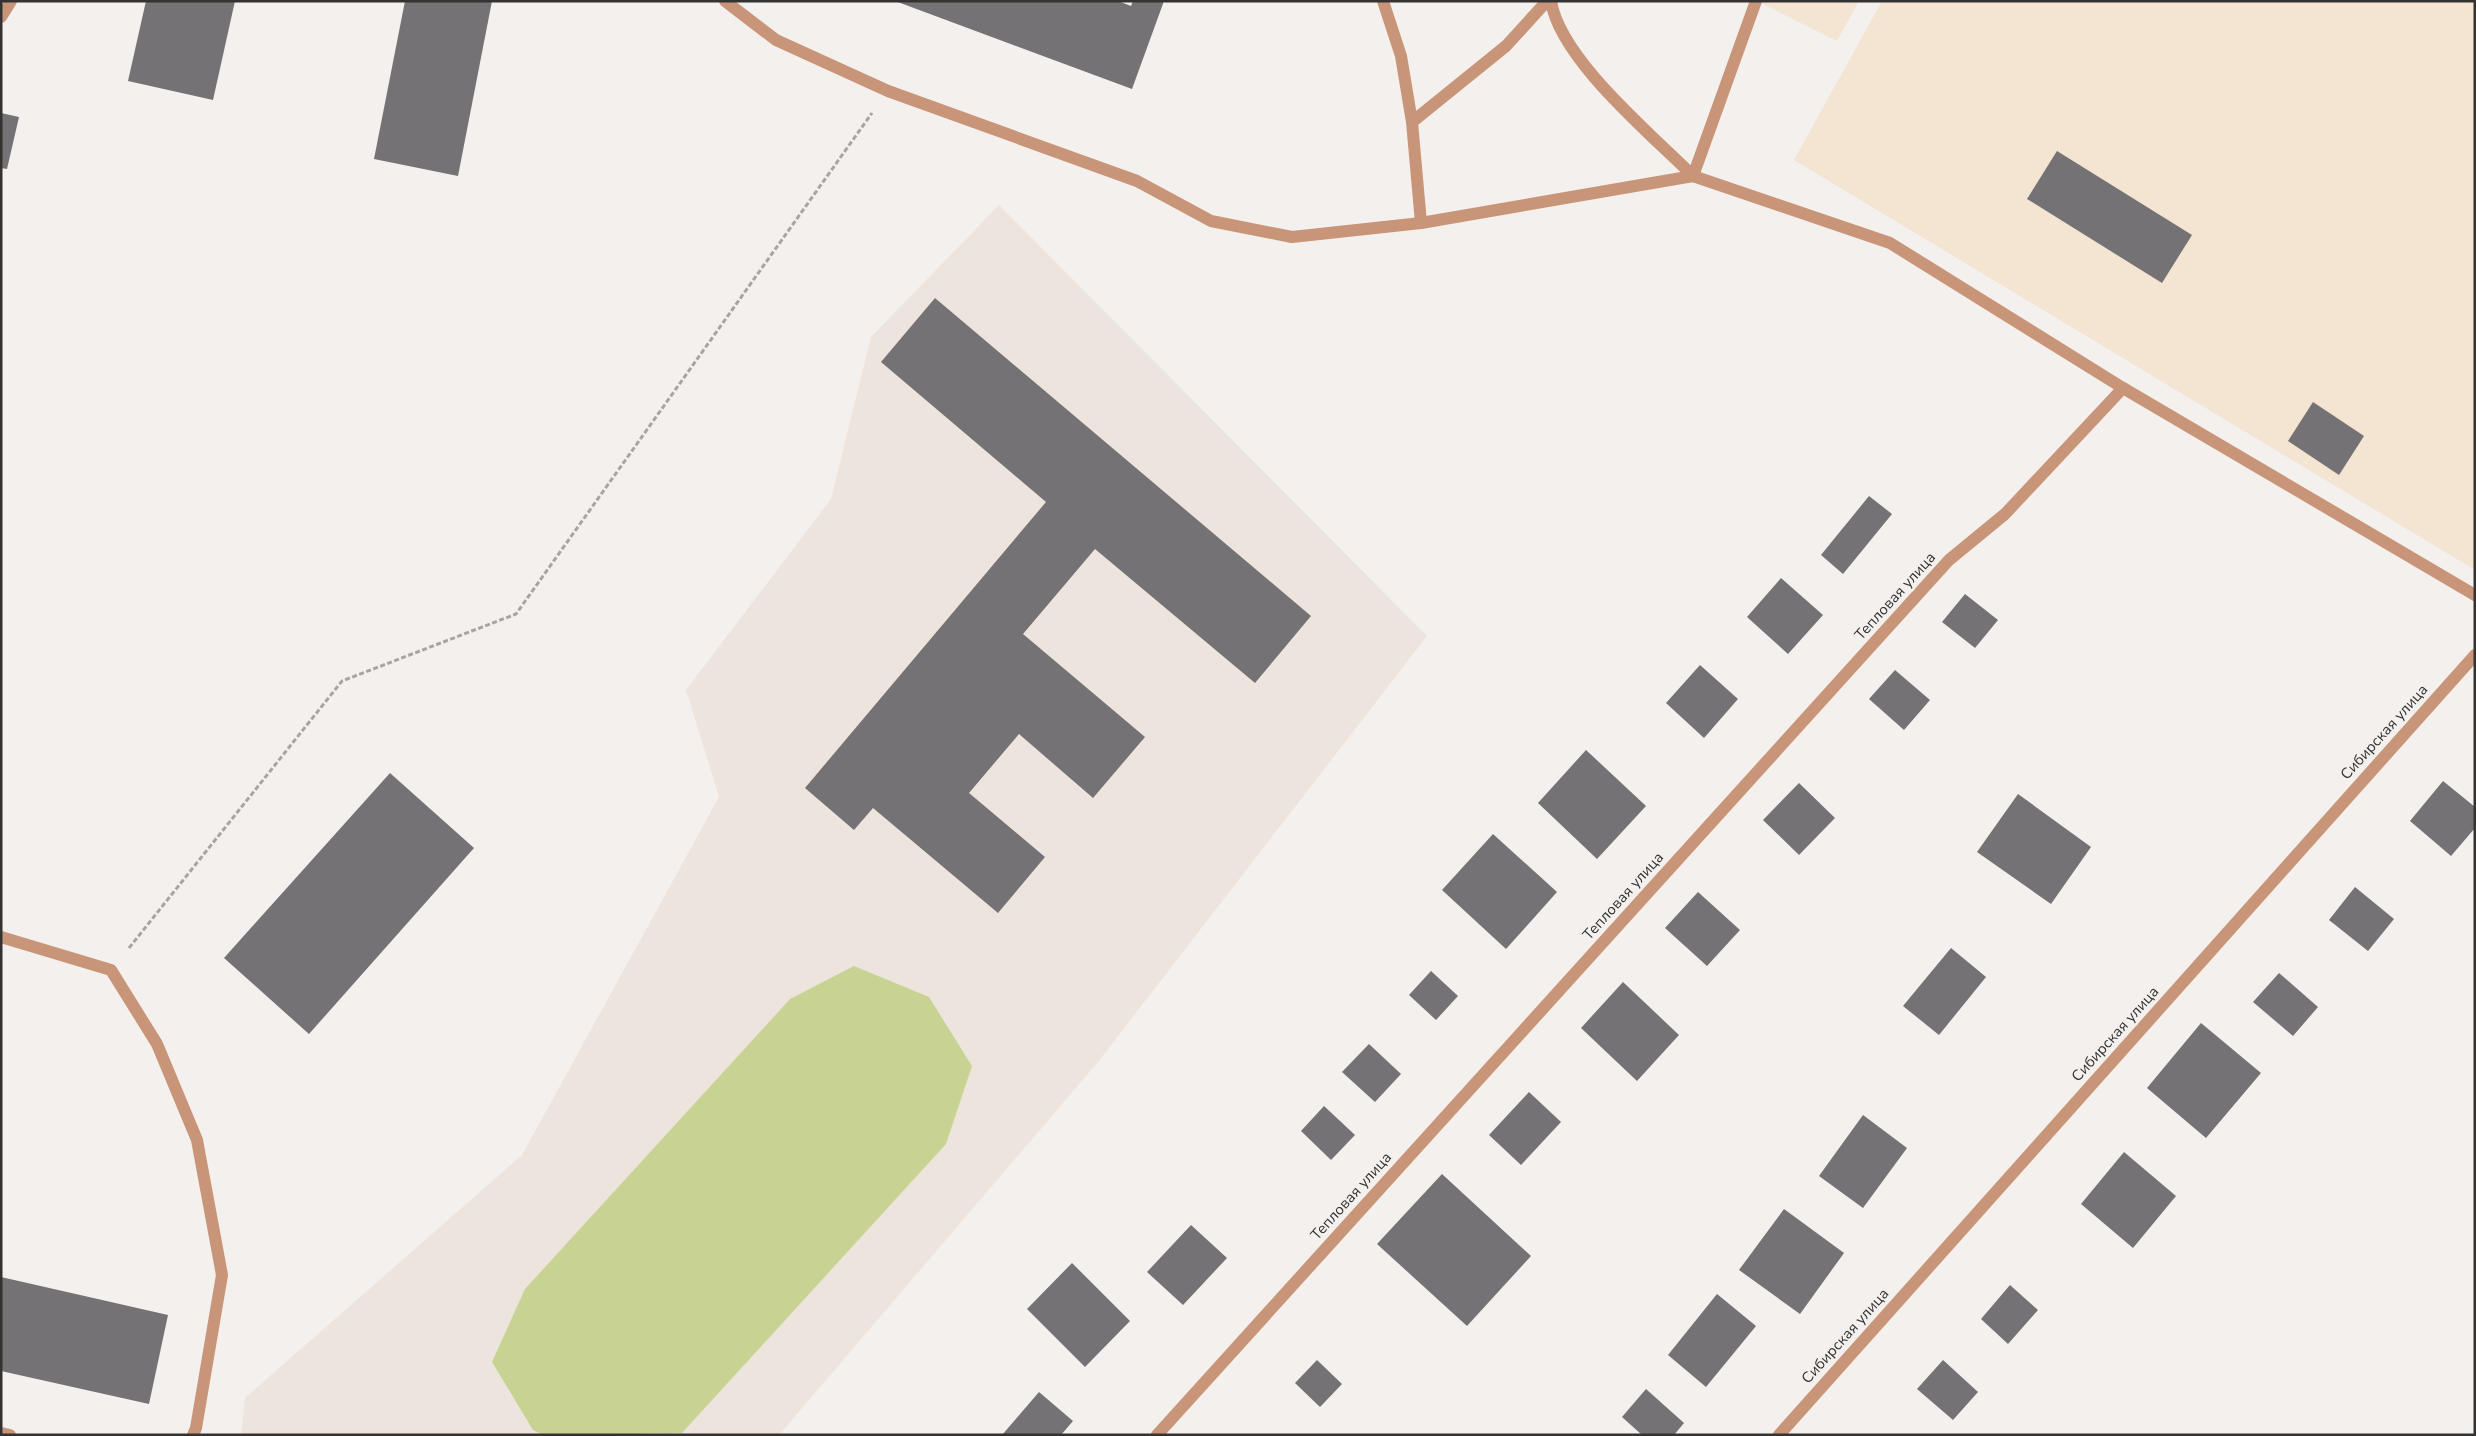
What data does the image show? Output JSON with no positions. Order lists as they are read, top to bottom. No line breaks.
{"streets":{"street":["Тепловая улица","Сибирская улица"]}}
